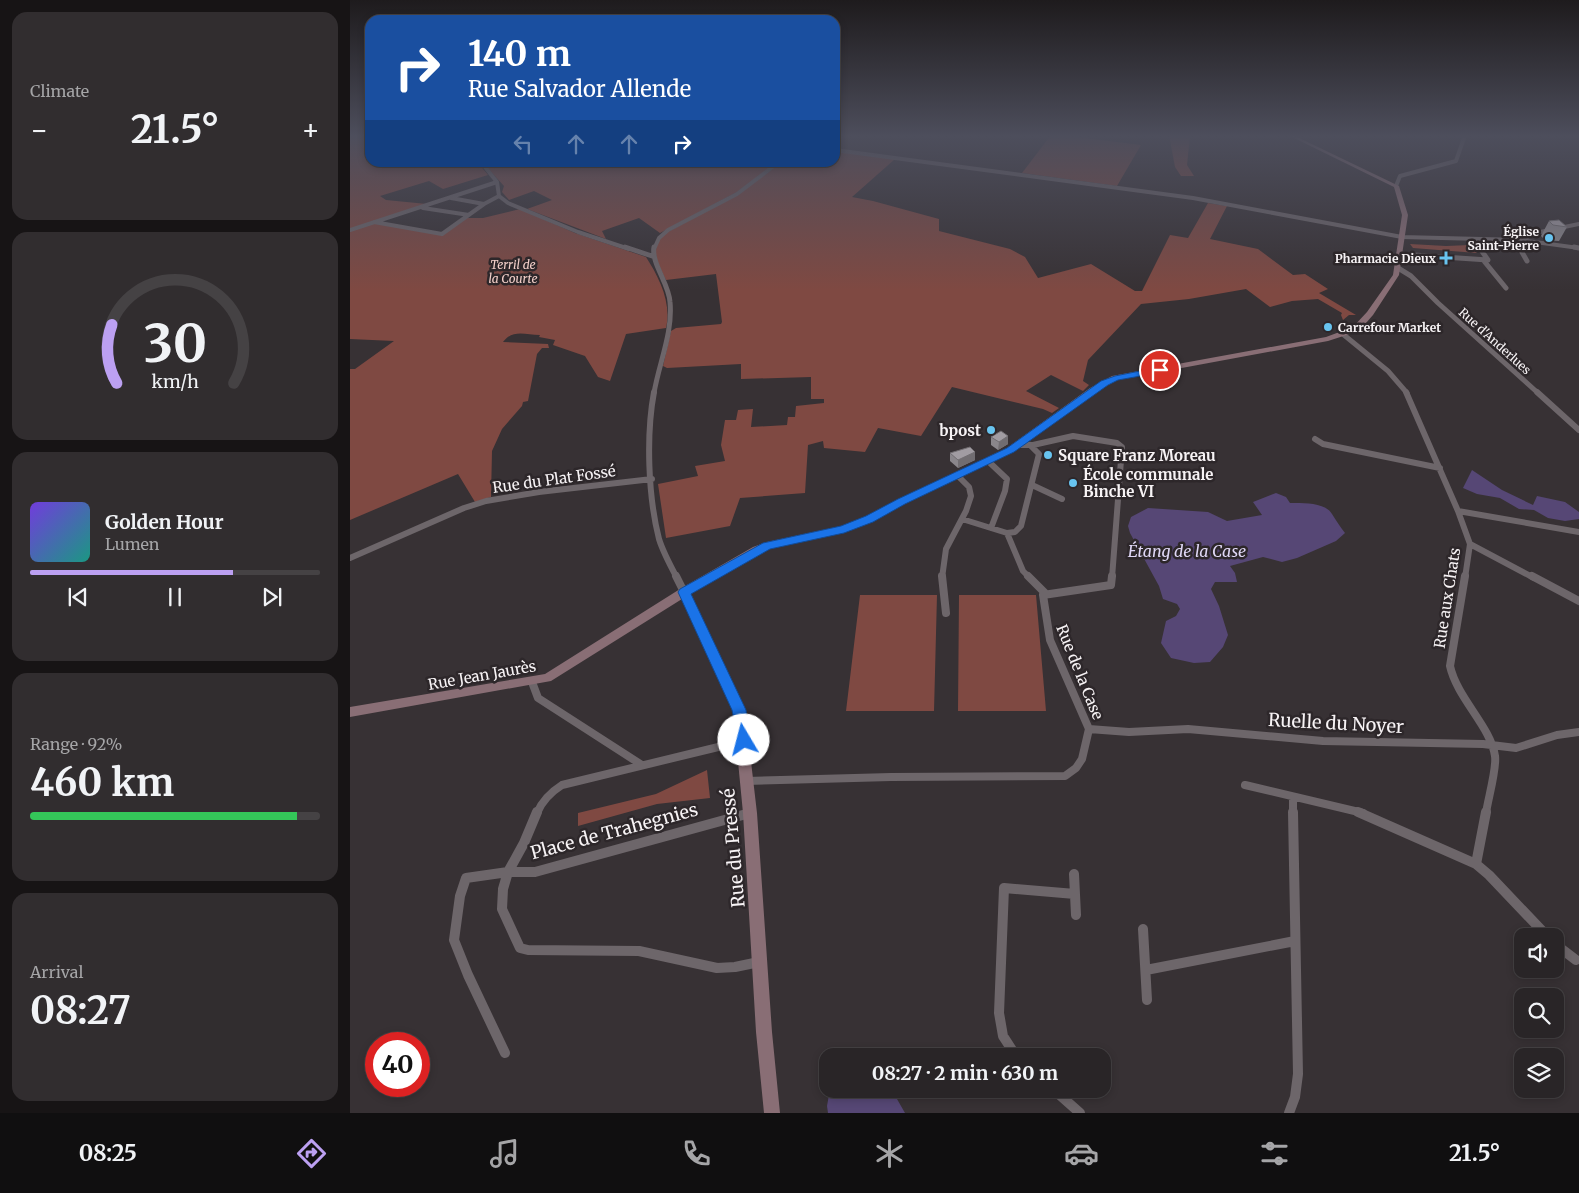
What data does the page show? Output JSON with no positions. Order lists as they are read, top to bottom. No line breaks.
{"streets":{"street":["Rue d'Anderlues","Rue du Plat Fossé","Rue aux Chats","Rue de la Case","Rue Jean Jaurès","Ruelle du Noyer","Place de Trahegnies","Rue du Pressé"]},"crossings":[["Rue aux Chats","Rue Jean Jaurès"],["Rue aux Chats","Ruelle du Noyer"],["Rue de la Case","Ruelle du Noyer"],["Rue de la Case","Rue du Pressé"],["Rue Jean Jaurès","Rue du Pressé"],["Place de Trahegnies","Rue du Pressé"]],"water":["Étang de la Case"],"parks":["Terril de la Courte"],"places":{"other":["Église Saint-Pierre","Carrefour Market","bpost","Square Franz Moreau","École communale Binche VI"],"health":["Pharmacie Dieux"]},"page":{"tile":["Climate",["Range · 92%","460 km"],["Arrival","08:27"]],"turn":["140 m","Rue Salvador Allende"],"heat":["−","21.5°","+"],"song":["Golden Hour","Lumen"],"limit":"40","trip":"08:27 · 2 min · 630 m","tabs":["08:25","21.5°"],"gauge":["30","km/h"]}}
